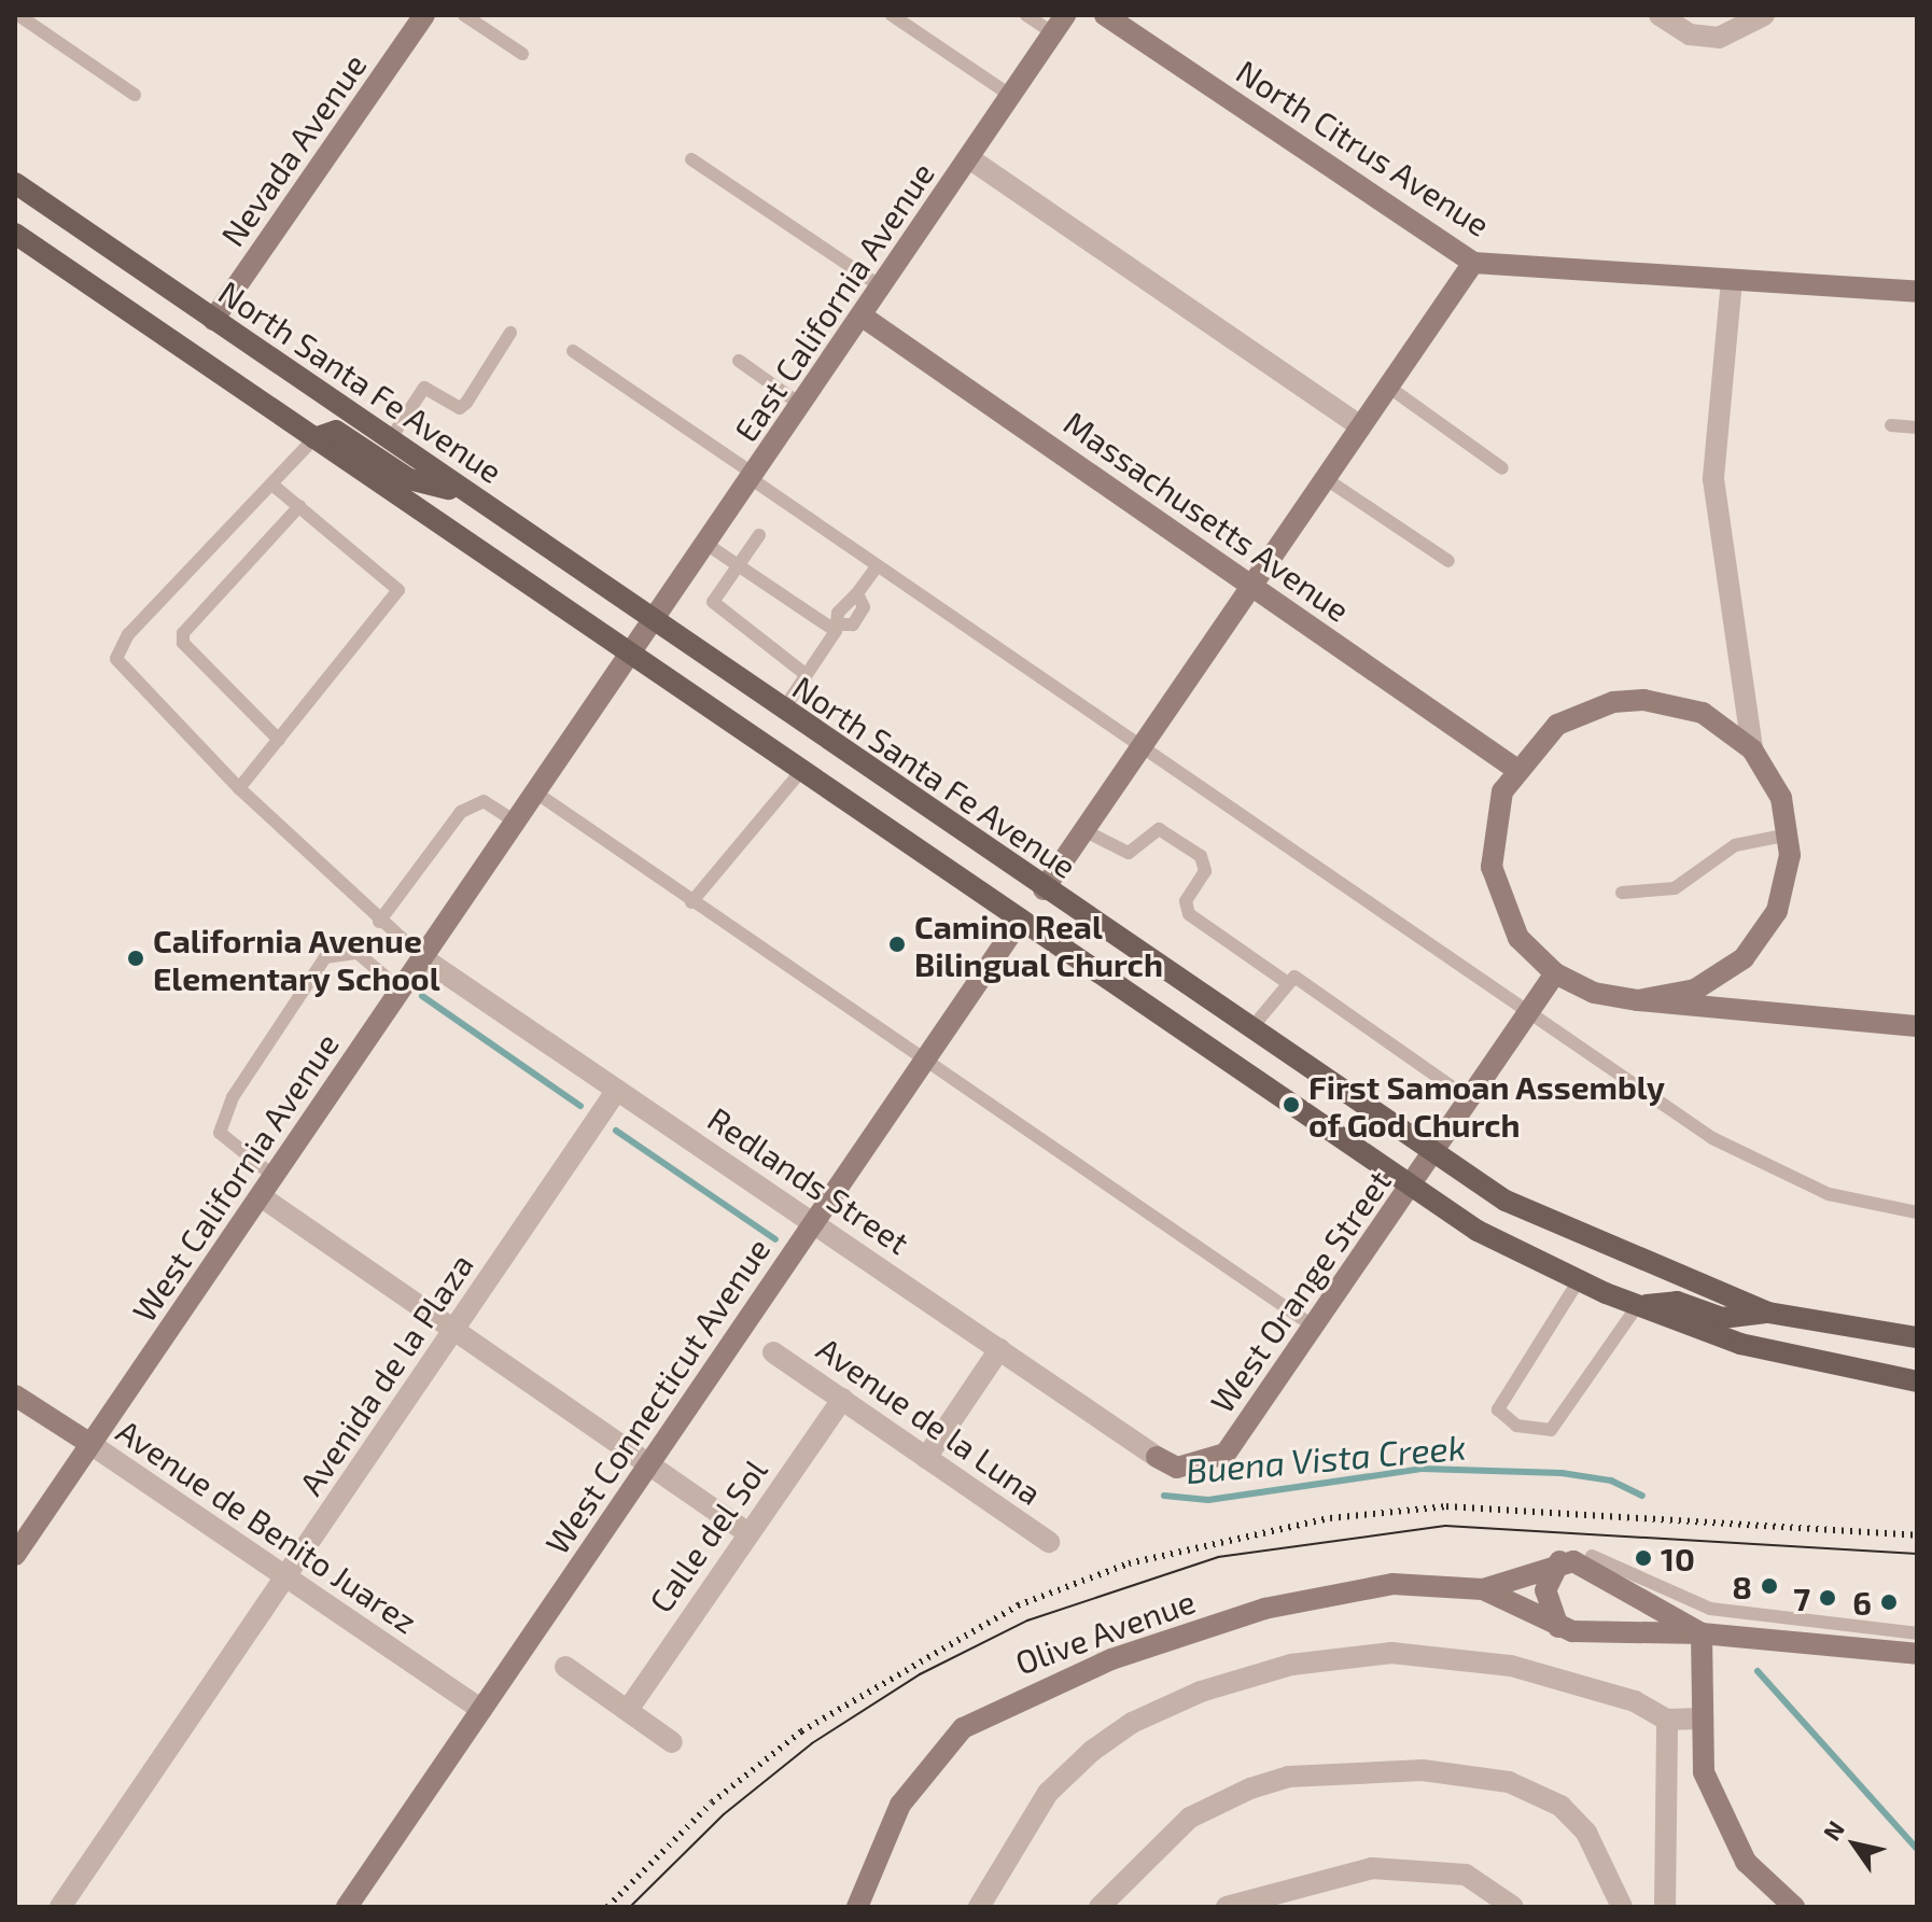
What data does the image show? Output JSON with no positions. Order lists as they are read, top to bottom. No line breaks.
{"streets":{"main road":["North Santa Fe Avenue"],"street":["North Citrus Avenue","Nevada Avenue","East California Avenue","Massachusetts Avenue","West California Avenue","Redlands Street","West Orange Street","Avenida de la Plaza","West Connecticut Avenue","Avenue de la Luna","Avenue de Benito Juarez","Calle del Sol","Olive Avenue"]},"crossings":[["Nevada Avenue","North Santa Fe Avenue"],["East California Avenue","North Santa Fe Avenue"],["East California Avenue","Massachusetts Avenue"],["East California Avenue","West California Avenue"],["North Santa Fe Avenue","West California Avenue"],["North Santa Fe Avenue","West Orange Street"],["Massachusetts Avenue","West Orange Street"],["West California Avenue","Redlands Street"],["West California Avenue","Avenue de Benito Juarez"],["Redlands Street","West Orange Street"],["Redlands Street","Avenida de la Plaza"],["Redlands Street","West Connecticut Avenue"],["Avenida de la Plaza","Avenue de Benito Juarez"],["West Connecticut Avenue","Avenue de Benito Juarez"],["Avenue de la Luna","Calle del Sol"]],"water":["Buena Vista Creek"],"places":["Camino Real Bilingual Church","California Avenue Elementary School","First Samoan Assembly of God Church","10","8","7","6"],"north":"top left"}
